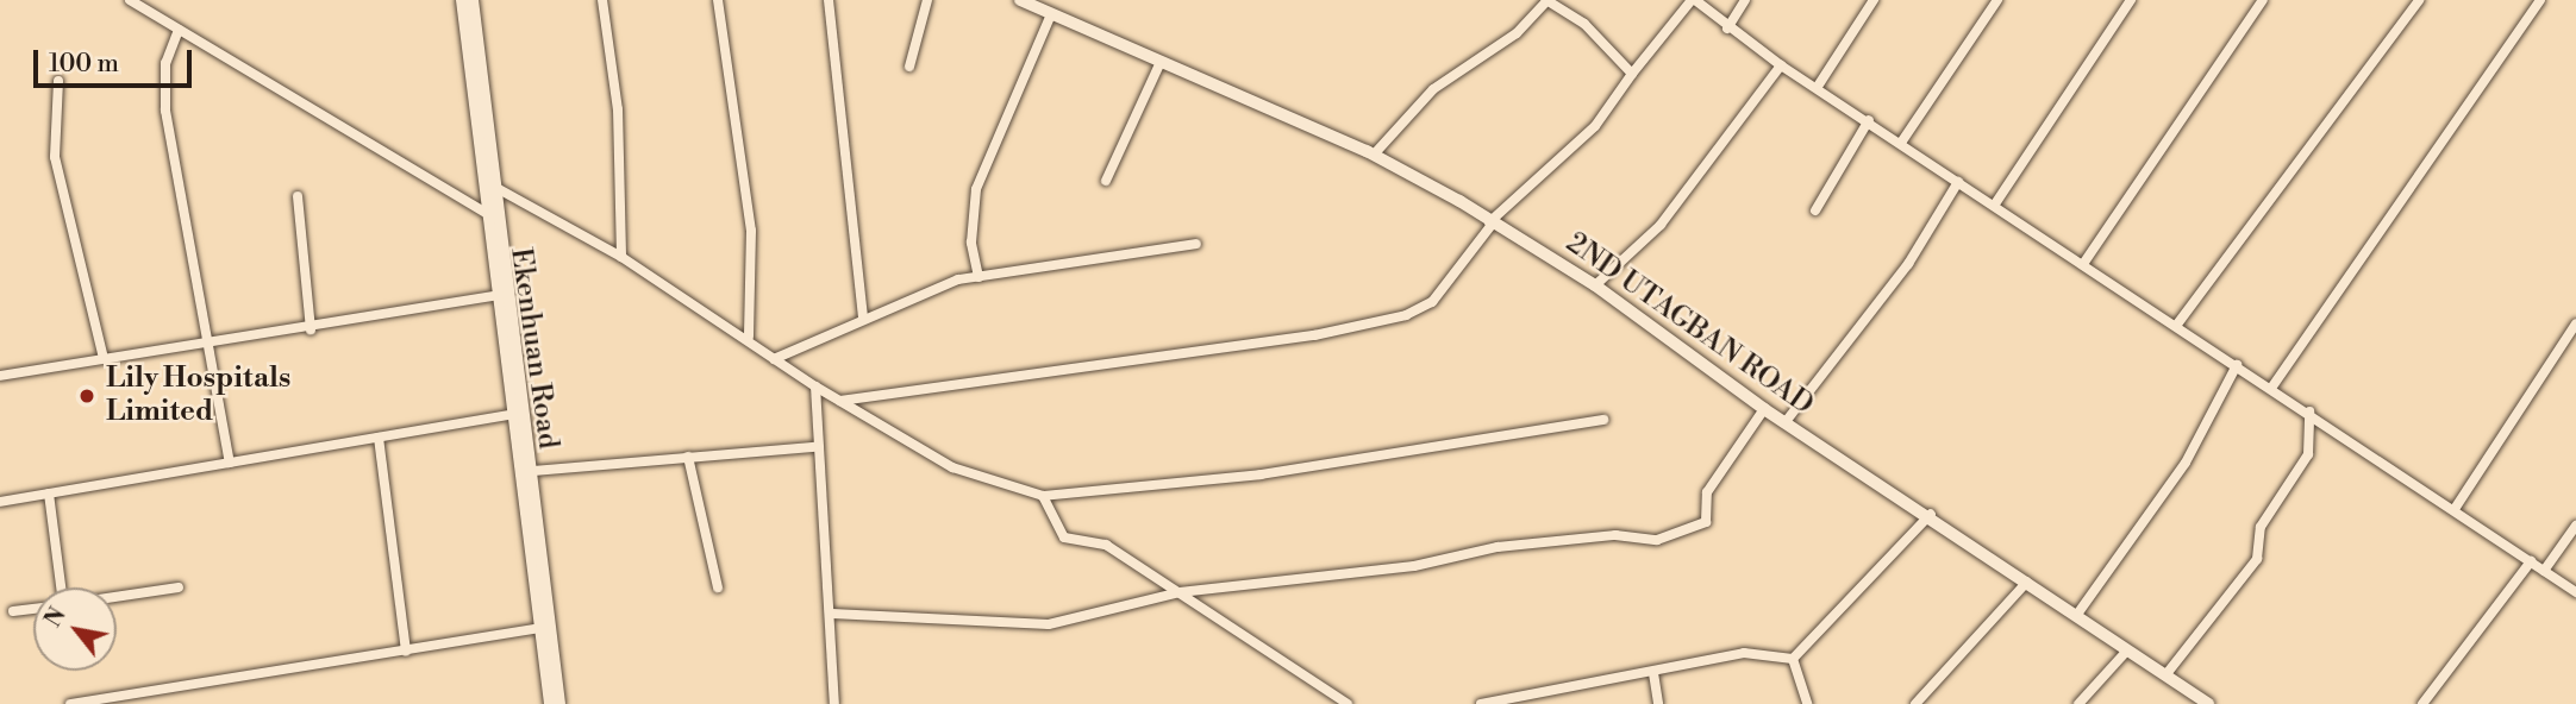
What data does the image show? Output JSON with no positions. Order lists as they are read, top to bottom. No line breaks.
{"streets":{"main road":["2ND UTAGBAN ROAD","Ekenhuan Road"]},"places":["Lily Hospitals Limited"],"scale_bar":"100 m","north":"top left"}
